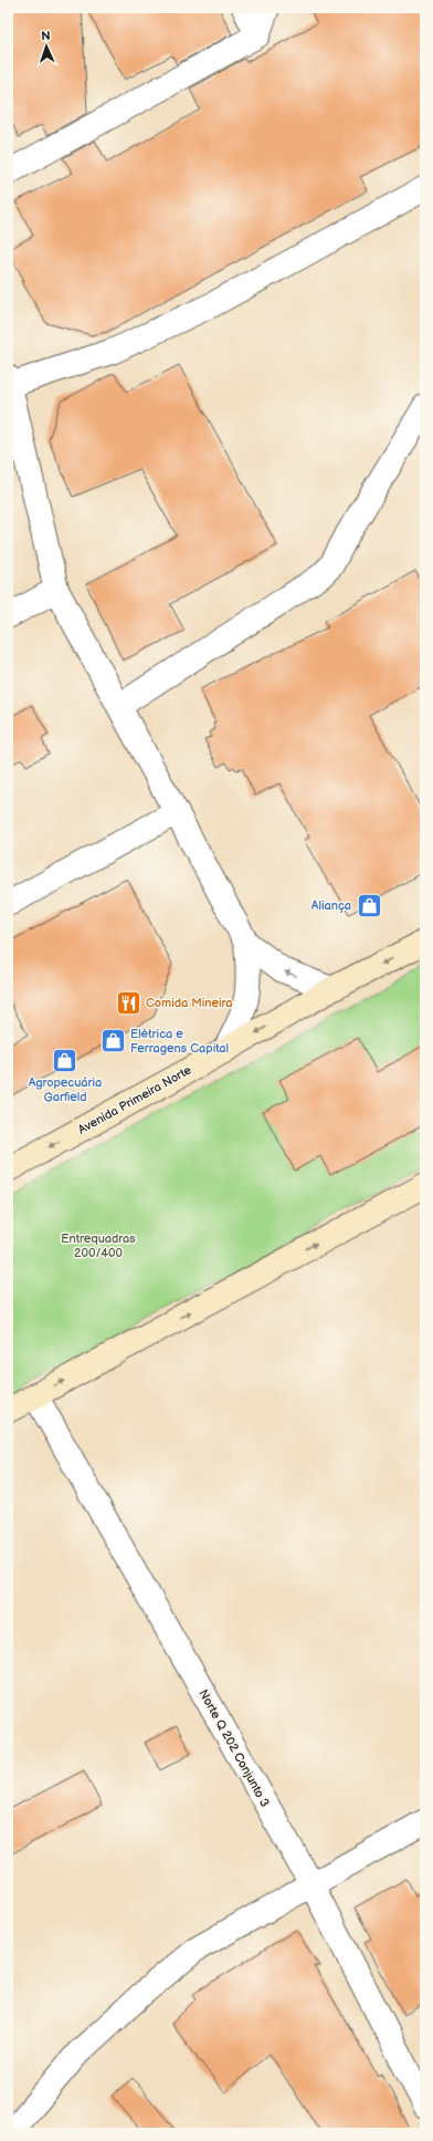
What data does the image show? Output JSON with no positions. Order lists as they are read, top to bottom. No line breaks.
{"streets":{"main road":["Avenida Primeira Norte"],"street":["Norte Q 202 Conjunto 3"]},"parks":["Entrequadras 200/400"],"places":{"shop":["Aliança","Elétrica e Ferragens Capital","Agropecuária Garfield"],"restaurant":["Comida Mineira"]},"north":"top"}
